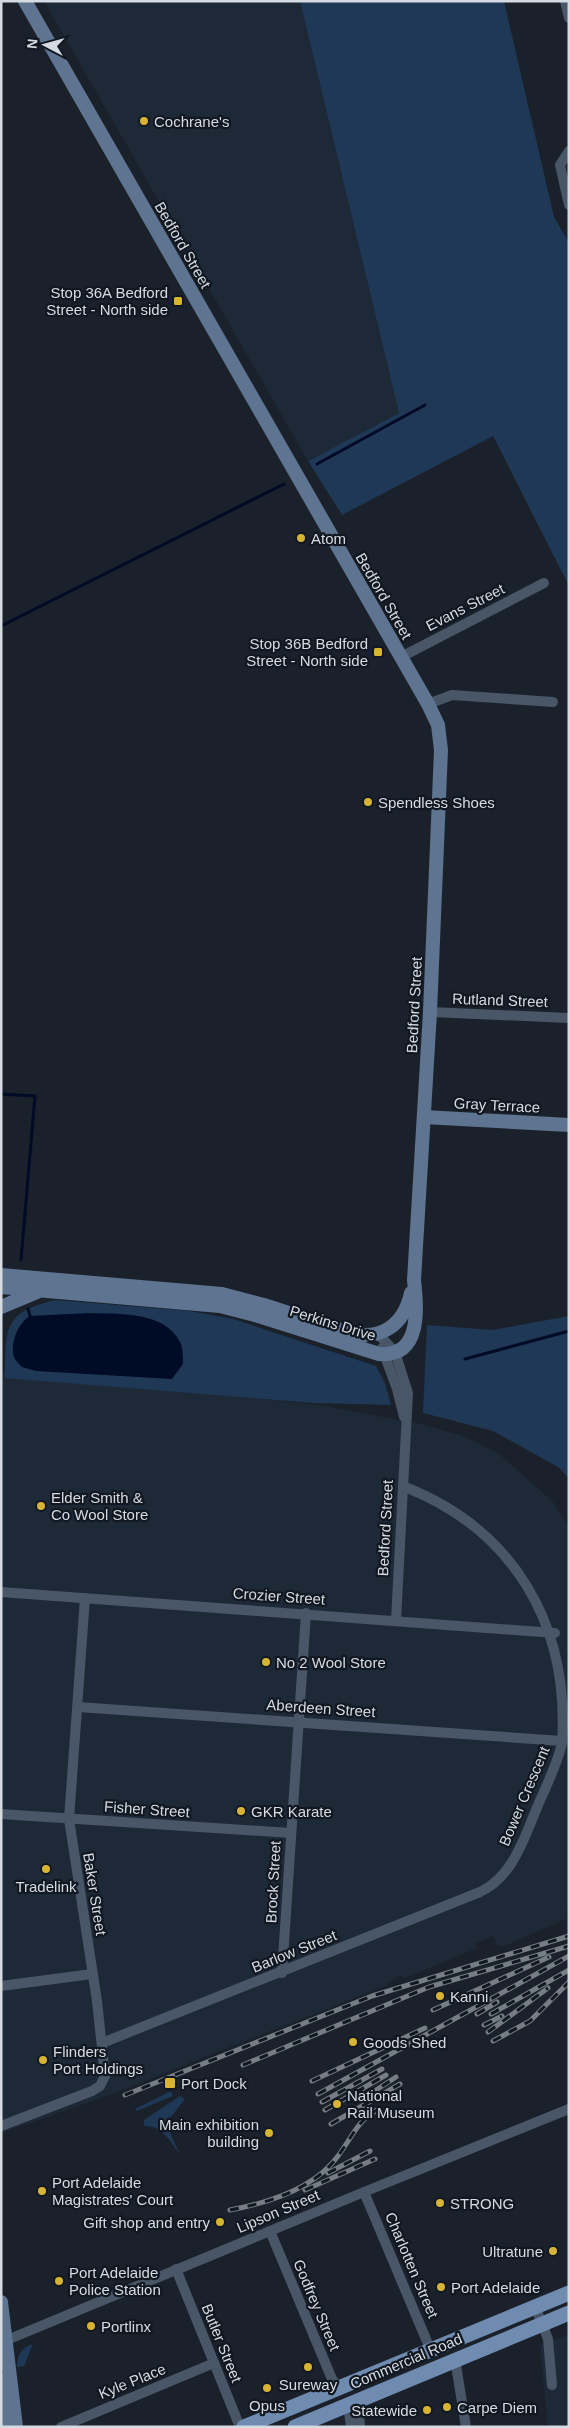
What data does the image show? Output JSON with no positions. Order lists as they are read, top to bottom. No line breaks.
{"streets":{"main road":["Commercial Road"],"street":["Bedford Street","Evans Street","Rutland Street","Gray Terrace","Perkins Drive","Crozier Street","Aberdeen Street","Bower Crescent","Fisher Street","Brock Street","Baker Street","Barlow Street","Lipson Street","Charlotten Street","Godfrey Street","Butler Street","Kyle Place"]},"crossings":[["Bedford Street","Evans Street"],["Bedford Street","Rutland Street"],["Bedford Street","Gray Terrace"],["Bedford Street","Perkins Drive"],["Bedford Street","Crozier Street"],["Bedford Street","Bower Crescent"],["Crozier Street","Bower Crescent"],["Crozier Street","Brock Street"],["Crozier Street","Baker Street"],["Aberdeen Street","Bower Crescent"],["Aberdeen Street","Brock Street"],["Aberdeen Street","Baker Street"],["Bower Crescent","Barlow Street"],["Fisher Street","Brock Street"],["Fisher Street","Baker Street"],["Brock Street","Barlow Street"],["Baker Street","Barlow Street"],["Lipson Street","Charlotten Street"],["Lipson Street","Godfrey Street"],["Lipson Street","Butler Street"],["Charlotten Street","Commercial Road"],["Godfrey Street","Commercial Road"],["Butler Street","Commercial Road"],["Butler Street","Kyle Place"]],"places":{"other":["Cochrane's","Atom","Spendless Shoes","Elder Smith & Co Wool Store","No 2 Wool Store","GKR Karate","Tradelink","Kanni","Goods Shed","Flinders Port Holdings","National Rail Museum","Main exhibition building","Port Adelaide Magistrates' Court","STRONG","Gift shop and entry","Ultratune","Port Adelaide Police Station","Port Adelaide","Portlinx","Sureway","Opus","Carpe Diem","Statewide"],"transit":["Stop 36A Bedford Street - North side","Stop 36B Bedford Street - North side","Port Dock"]},"north":"left"}
